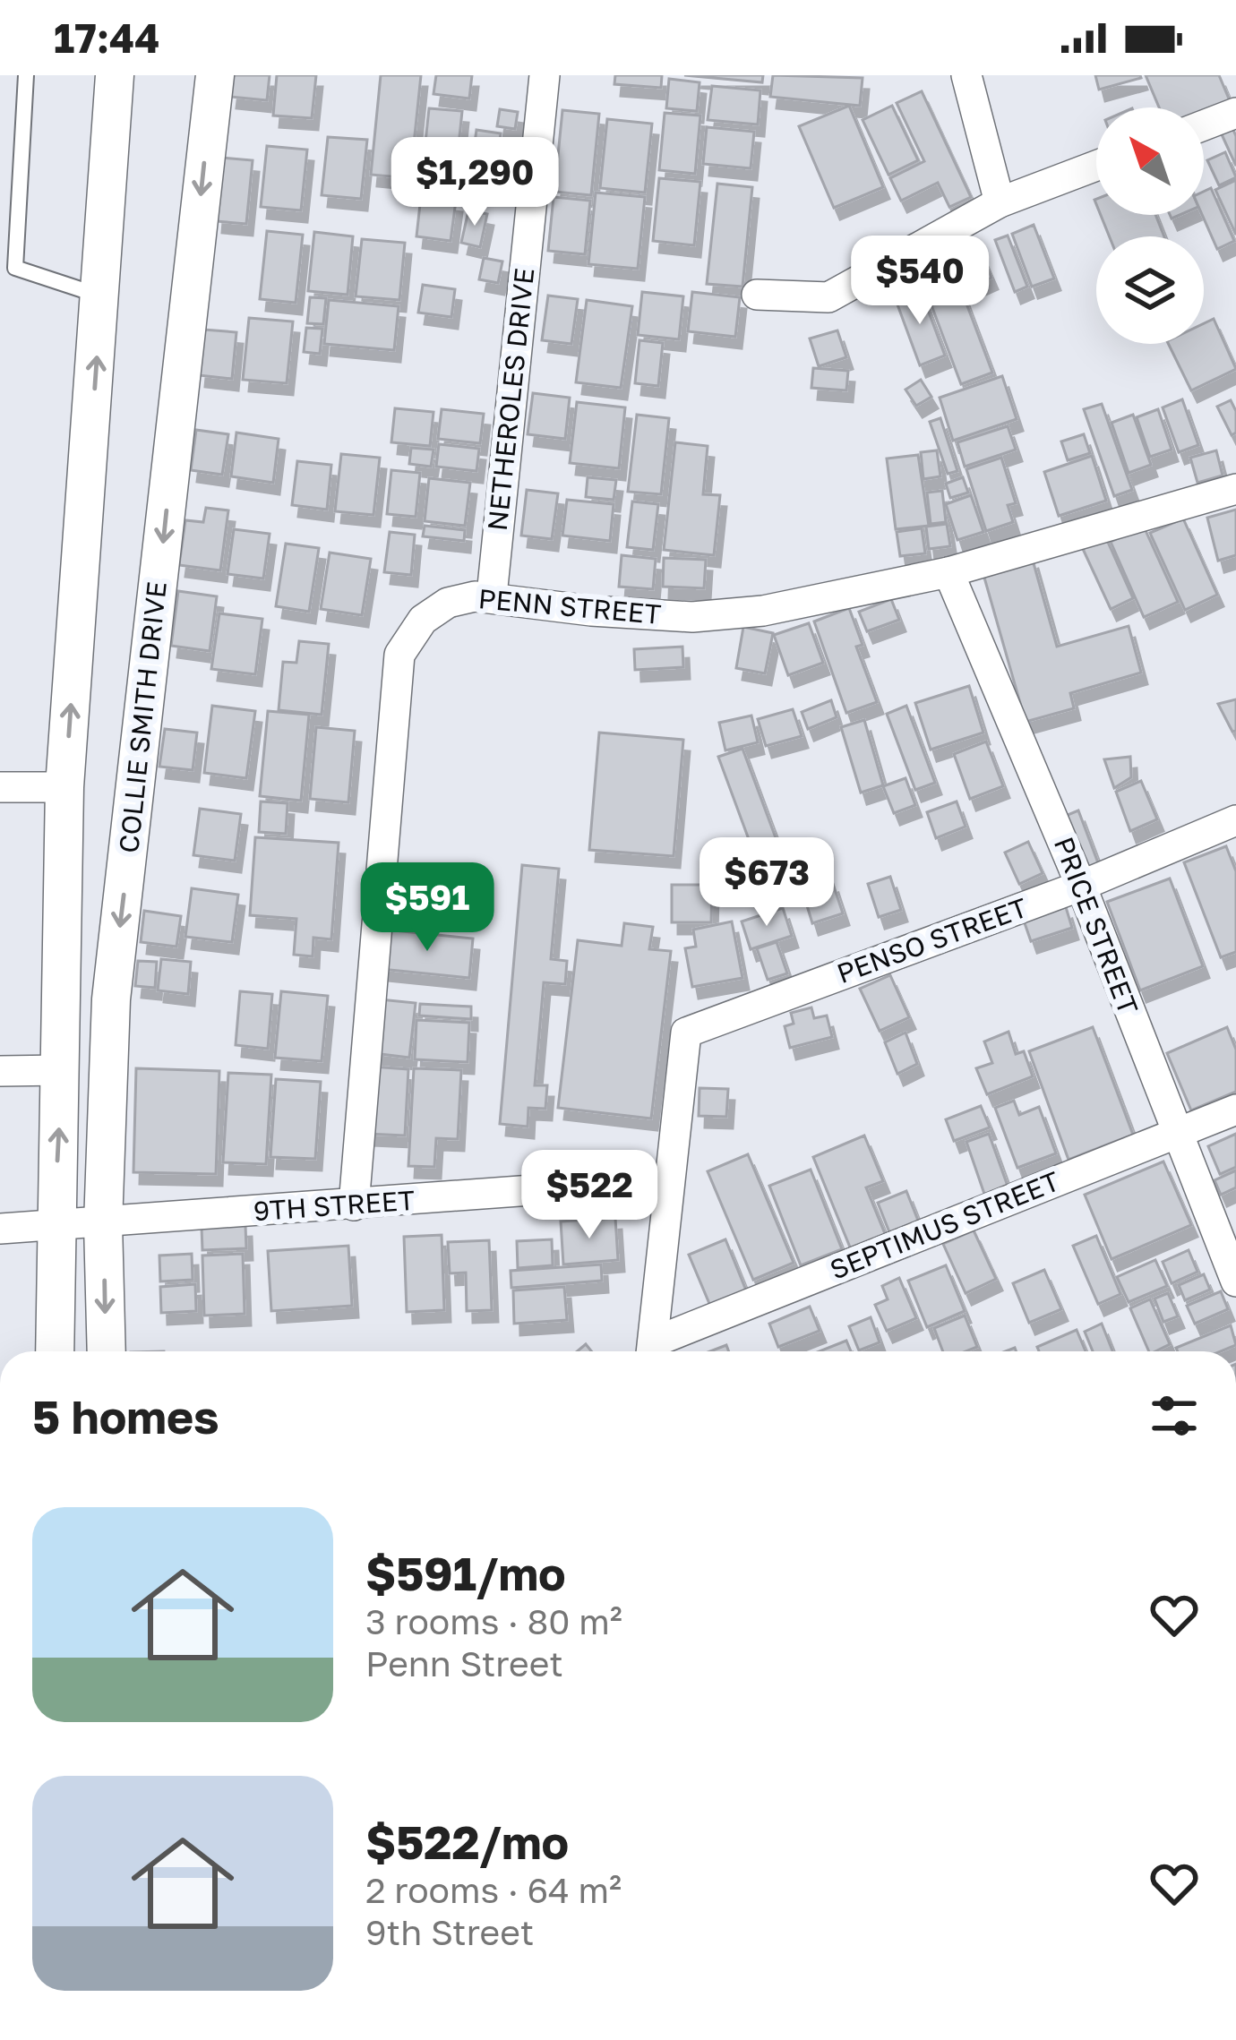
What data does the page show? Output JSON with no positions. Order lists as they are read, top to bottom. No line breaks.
{"streets":{"street":["NETHEROLES DRIVE","PENN STREET","COLLIE SMITH DRIVE","PRICE STREET","PENSO STREET","9TH STREET","SEPTIMUS STREET"]},"crossings":[["NETHEROLES DRIVE","PENN STREET"],["PENN STREET","PRICE STREET"],["PENN STREET","9TH STREET"],["COLLIE SMITH DRIVE","9TH STREET"],["PRICE STREET","PENSO STREET"],["PRICE STREET","SEPTIMUS STREET"],["PENSO STREET","9TH STREET"]],"north":"top left","page":{"status":"17:44","price":["$1,290","$540","$673","$591","$522"],"heading":"5 homes","list":[{"name":"$591/mo","note":"3 rooms · 80 m² · Penn Street"},{"name":"$522/mo","note":"2 rooms · 64 m² · 9th Street"}]}}
